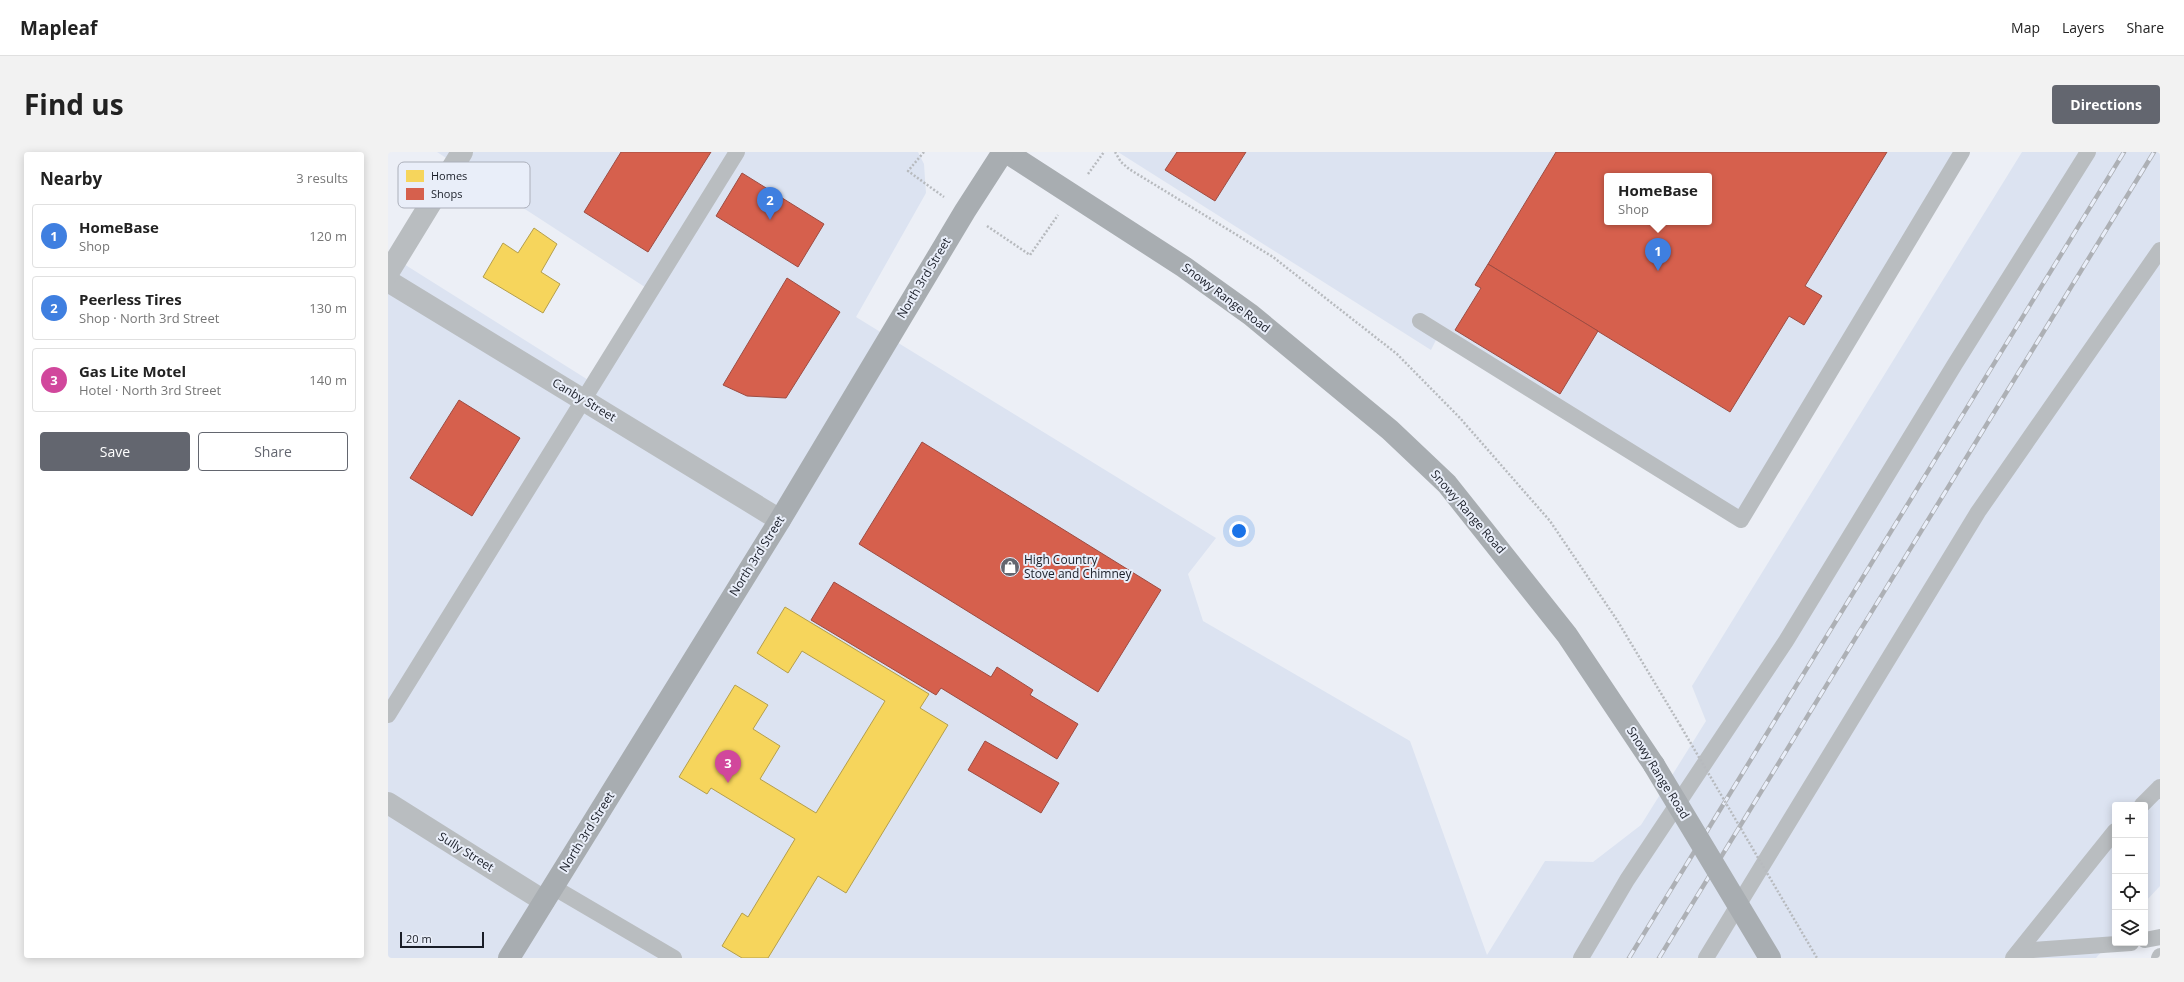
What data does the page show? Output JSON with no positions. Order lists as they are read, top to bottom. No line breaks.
{"streets":{"main road":["North 3rd Street","Snowy Range Road"],"street":["Canby Street","Sully Street"]},"crossings":[["North 3rd Street","Snowy Range Road"],["North 3rd Street","Canby Street"],["North 3rd Street","Sully Street"]],"places":{"shop":["High Country Stove and Chimney"]},"legend":["Homes","Shops"],"scale_bar":"20 m","page":{"header":"Mapleaf","nav":["Map","Layers","Share"],"title":"Find us","buttons":["Directions",["Save","Share"]],"heading":["Nearby","3 results"],"popup":["HomeBase","Shop"],"pins":["2","1","3"],"list":[{"mark":"1","name":"HomeBase","note":"Shop","value":"120 m"},{"mark":"2","name":"Peerless Tires","note":"Shop · North 3rd Street","value":"130 m"},{"mark":"3","name":"Gas Lite Motel","note":"Hotel · North 3rd Street","value":"140 m"}],"map_buttons":["+","−"],"scale":"20 m"}}
